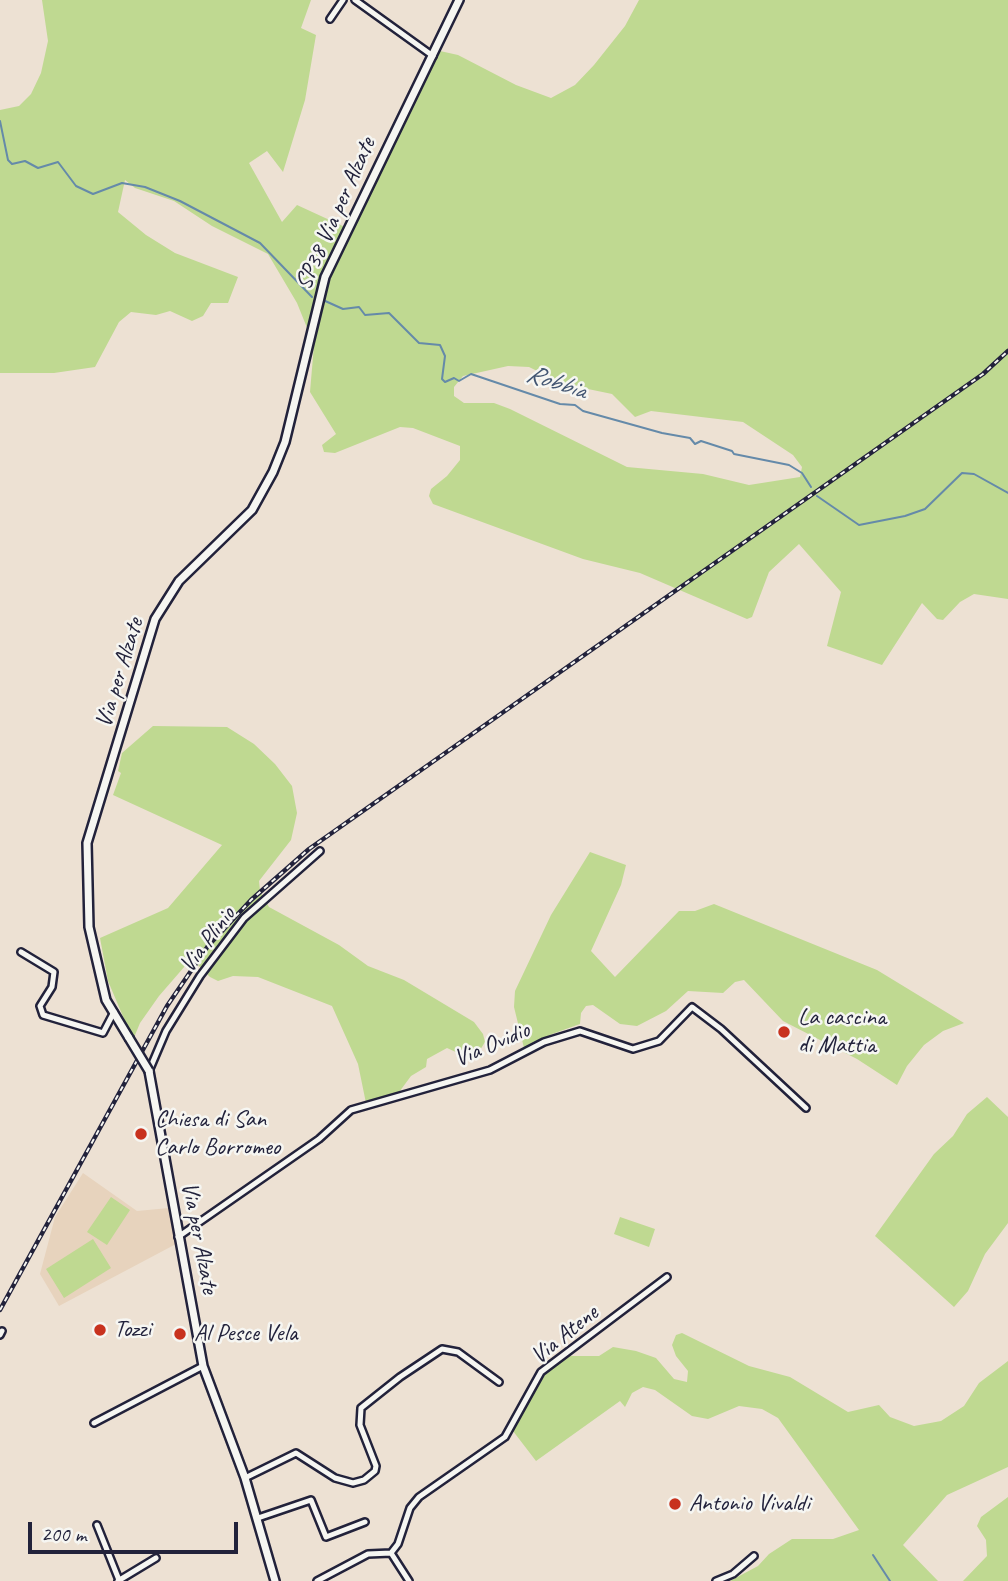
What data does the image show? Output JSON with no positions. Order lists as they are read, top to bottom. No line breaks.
{"streets":{"street":["SP38 Via per Alzate","Via per Alzate","Via Plinio","Via Ovidio","Via Atene"]},"crossings":[["SP38 Via per Alzate","Via per Alzate"],["Via per Alzate","Via Plinio"],["Via per Alzate","Via Ovidio"]],"water":["Robbia"],"places":["La cascina di Mattia","Chiesa di San Carlo Borromeo","Tozzi","Al Pesce Vela","Antonio Vivaldi"],"scale_bar":"200 m"}
